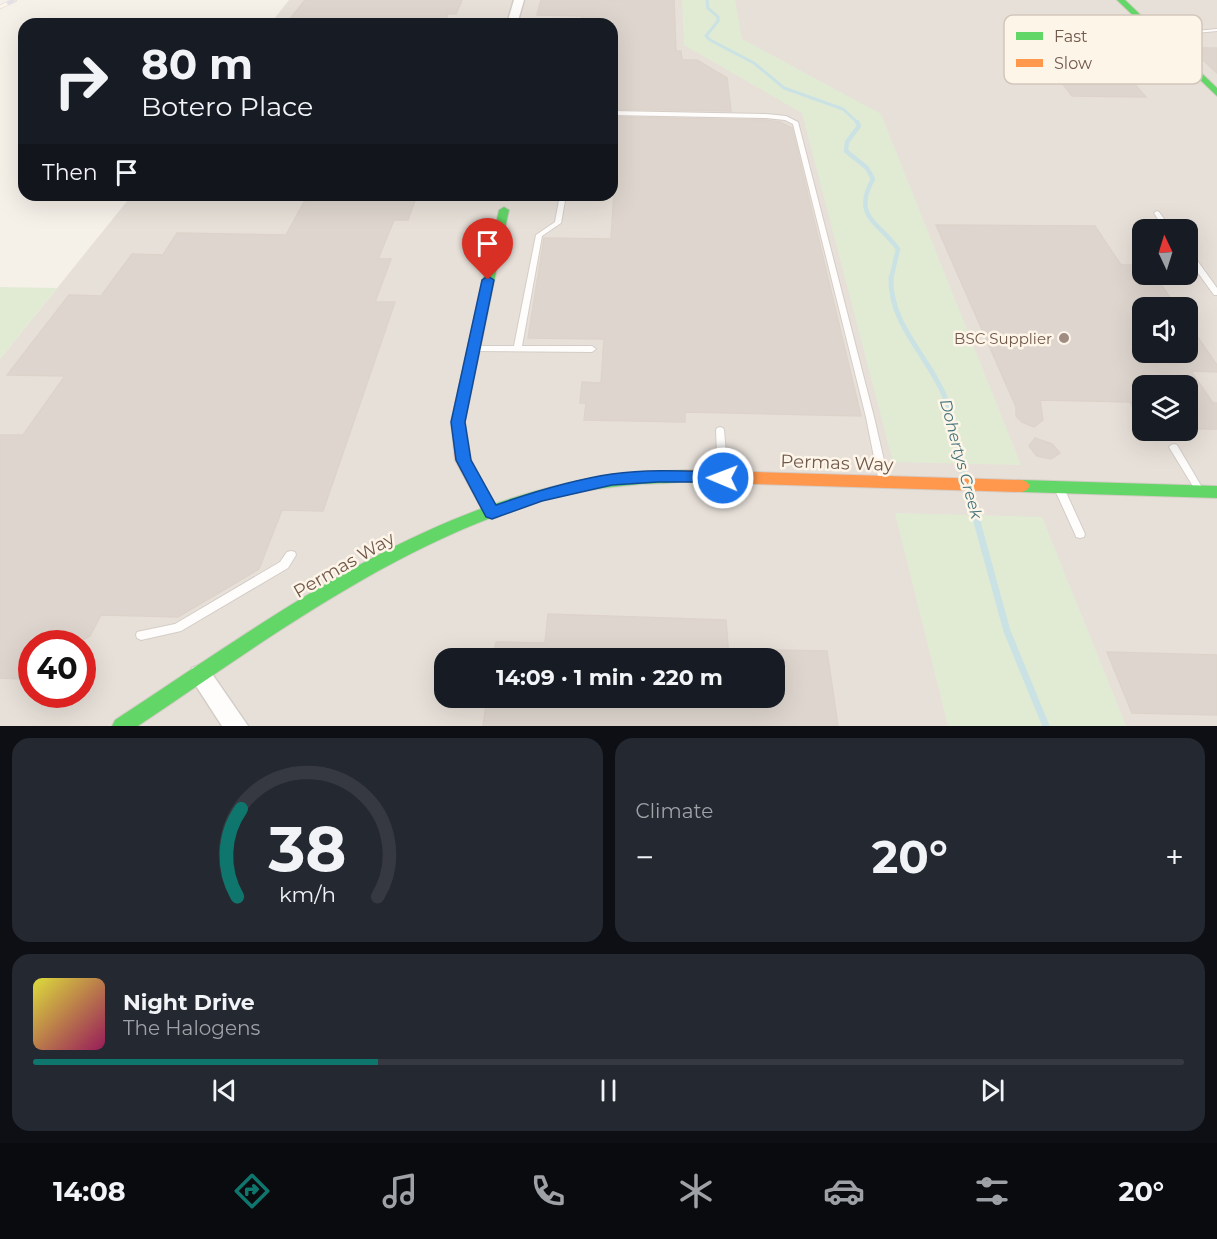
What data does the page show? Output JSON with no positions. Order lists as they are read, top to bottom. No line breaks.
{"streets":{"street":["Permas Way"]},"water":["Dohertys Creek"],"places":["BSC Supplier"],"legend":["Fast","Slow"],"north":"top","page":{"turn":["80 m","Botero Place"],"then":"Then","limit":"40","trip":"14:09 · 1 min · 220 m","tile":"Climate","heat":["−","20°","+"],"song":["Night Drive","The Halogens"],"tabs":["14:08","20°"],"gauge":["38","km/h"]}}
